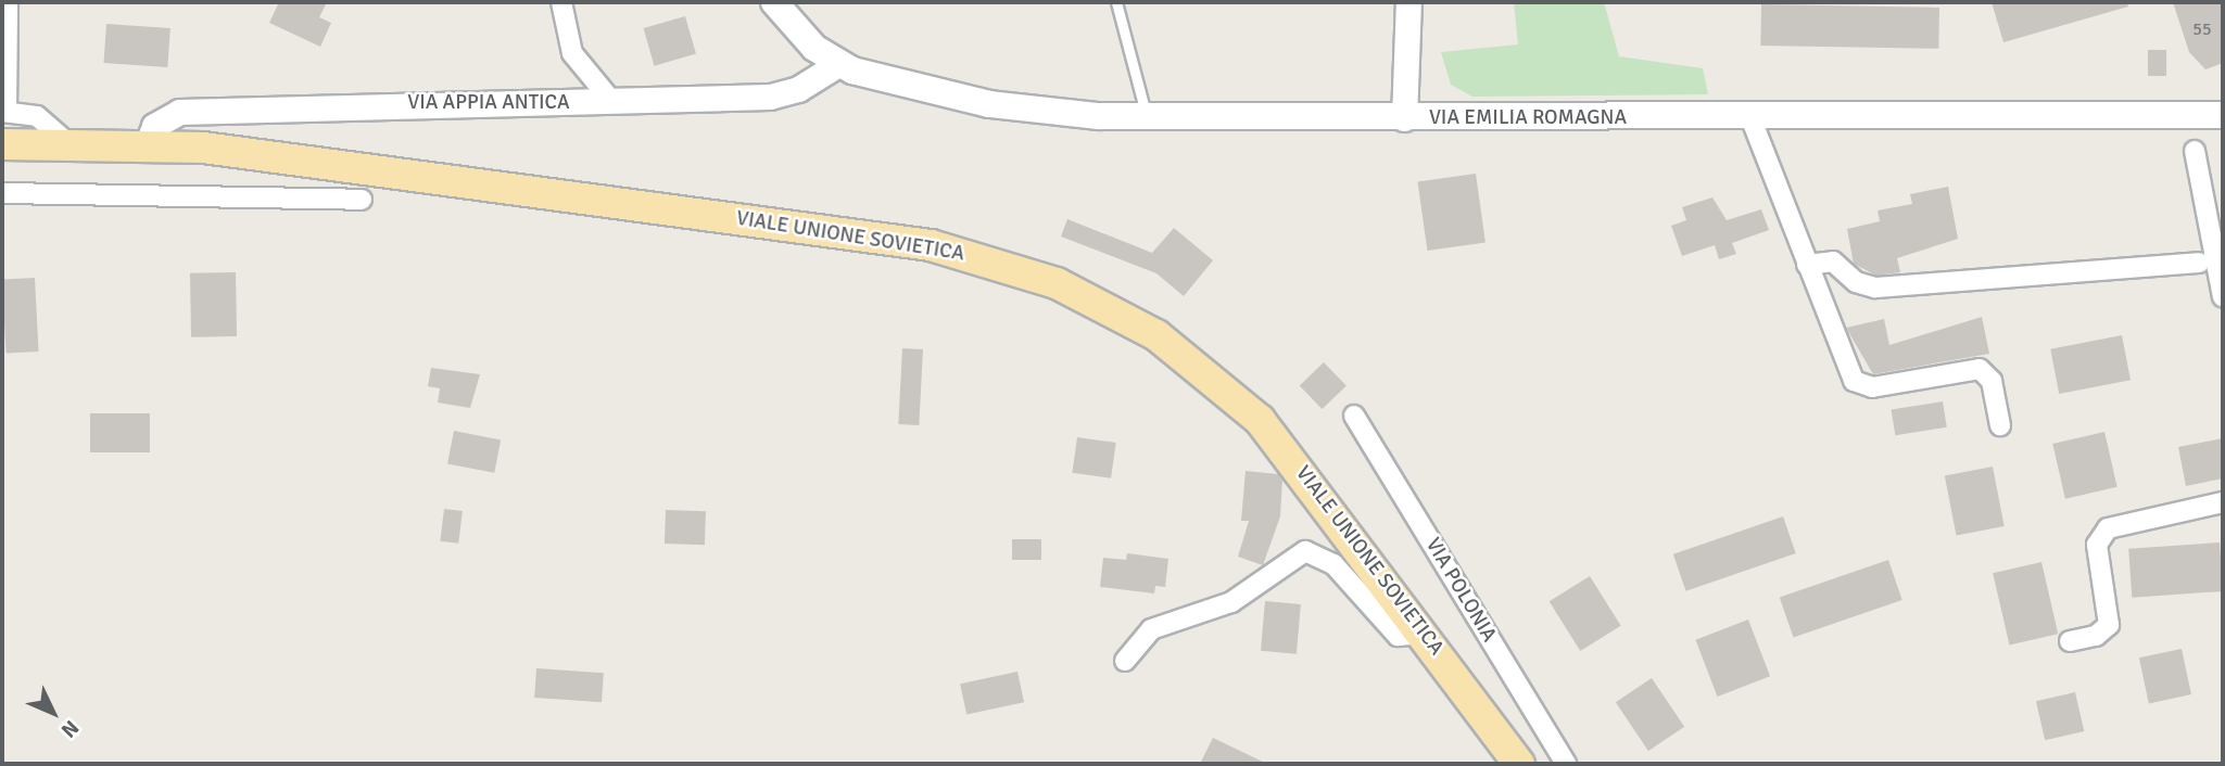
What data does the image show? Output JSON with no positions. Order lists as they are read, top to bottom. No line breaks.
{"streets":{"main road":["VIA EMILIA ROMAGNA","VIALE UNIONE SOVIETICA"],"street":["VIA APPIA ANTICA","VIA POLONIA"]},"crossings":[["VIA APPIA ANTICA","VIA EMILIA ROMAGNA"],["VIA APPIA ANTICA","VIALE UNIONE SOVIETICA"]],"house_numbers":["55"],"north":"bottom right"}
